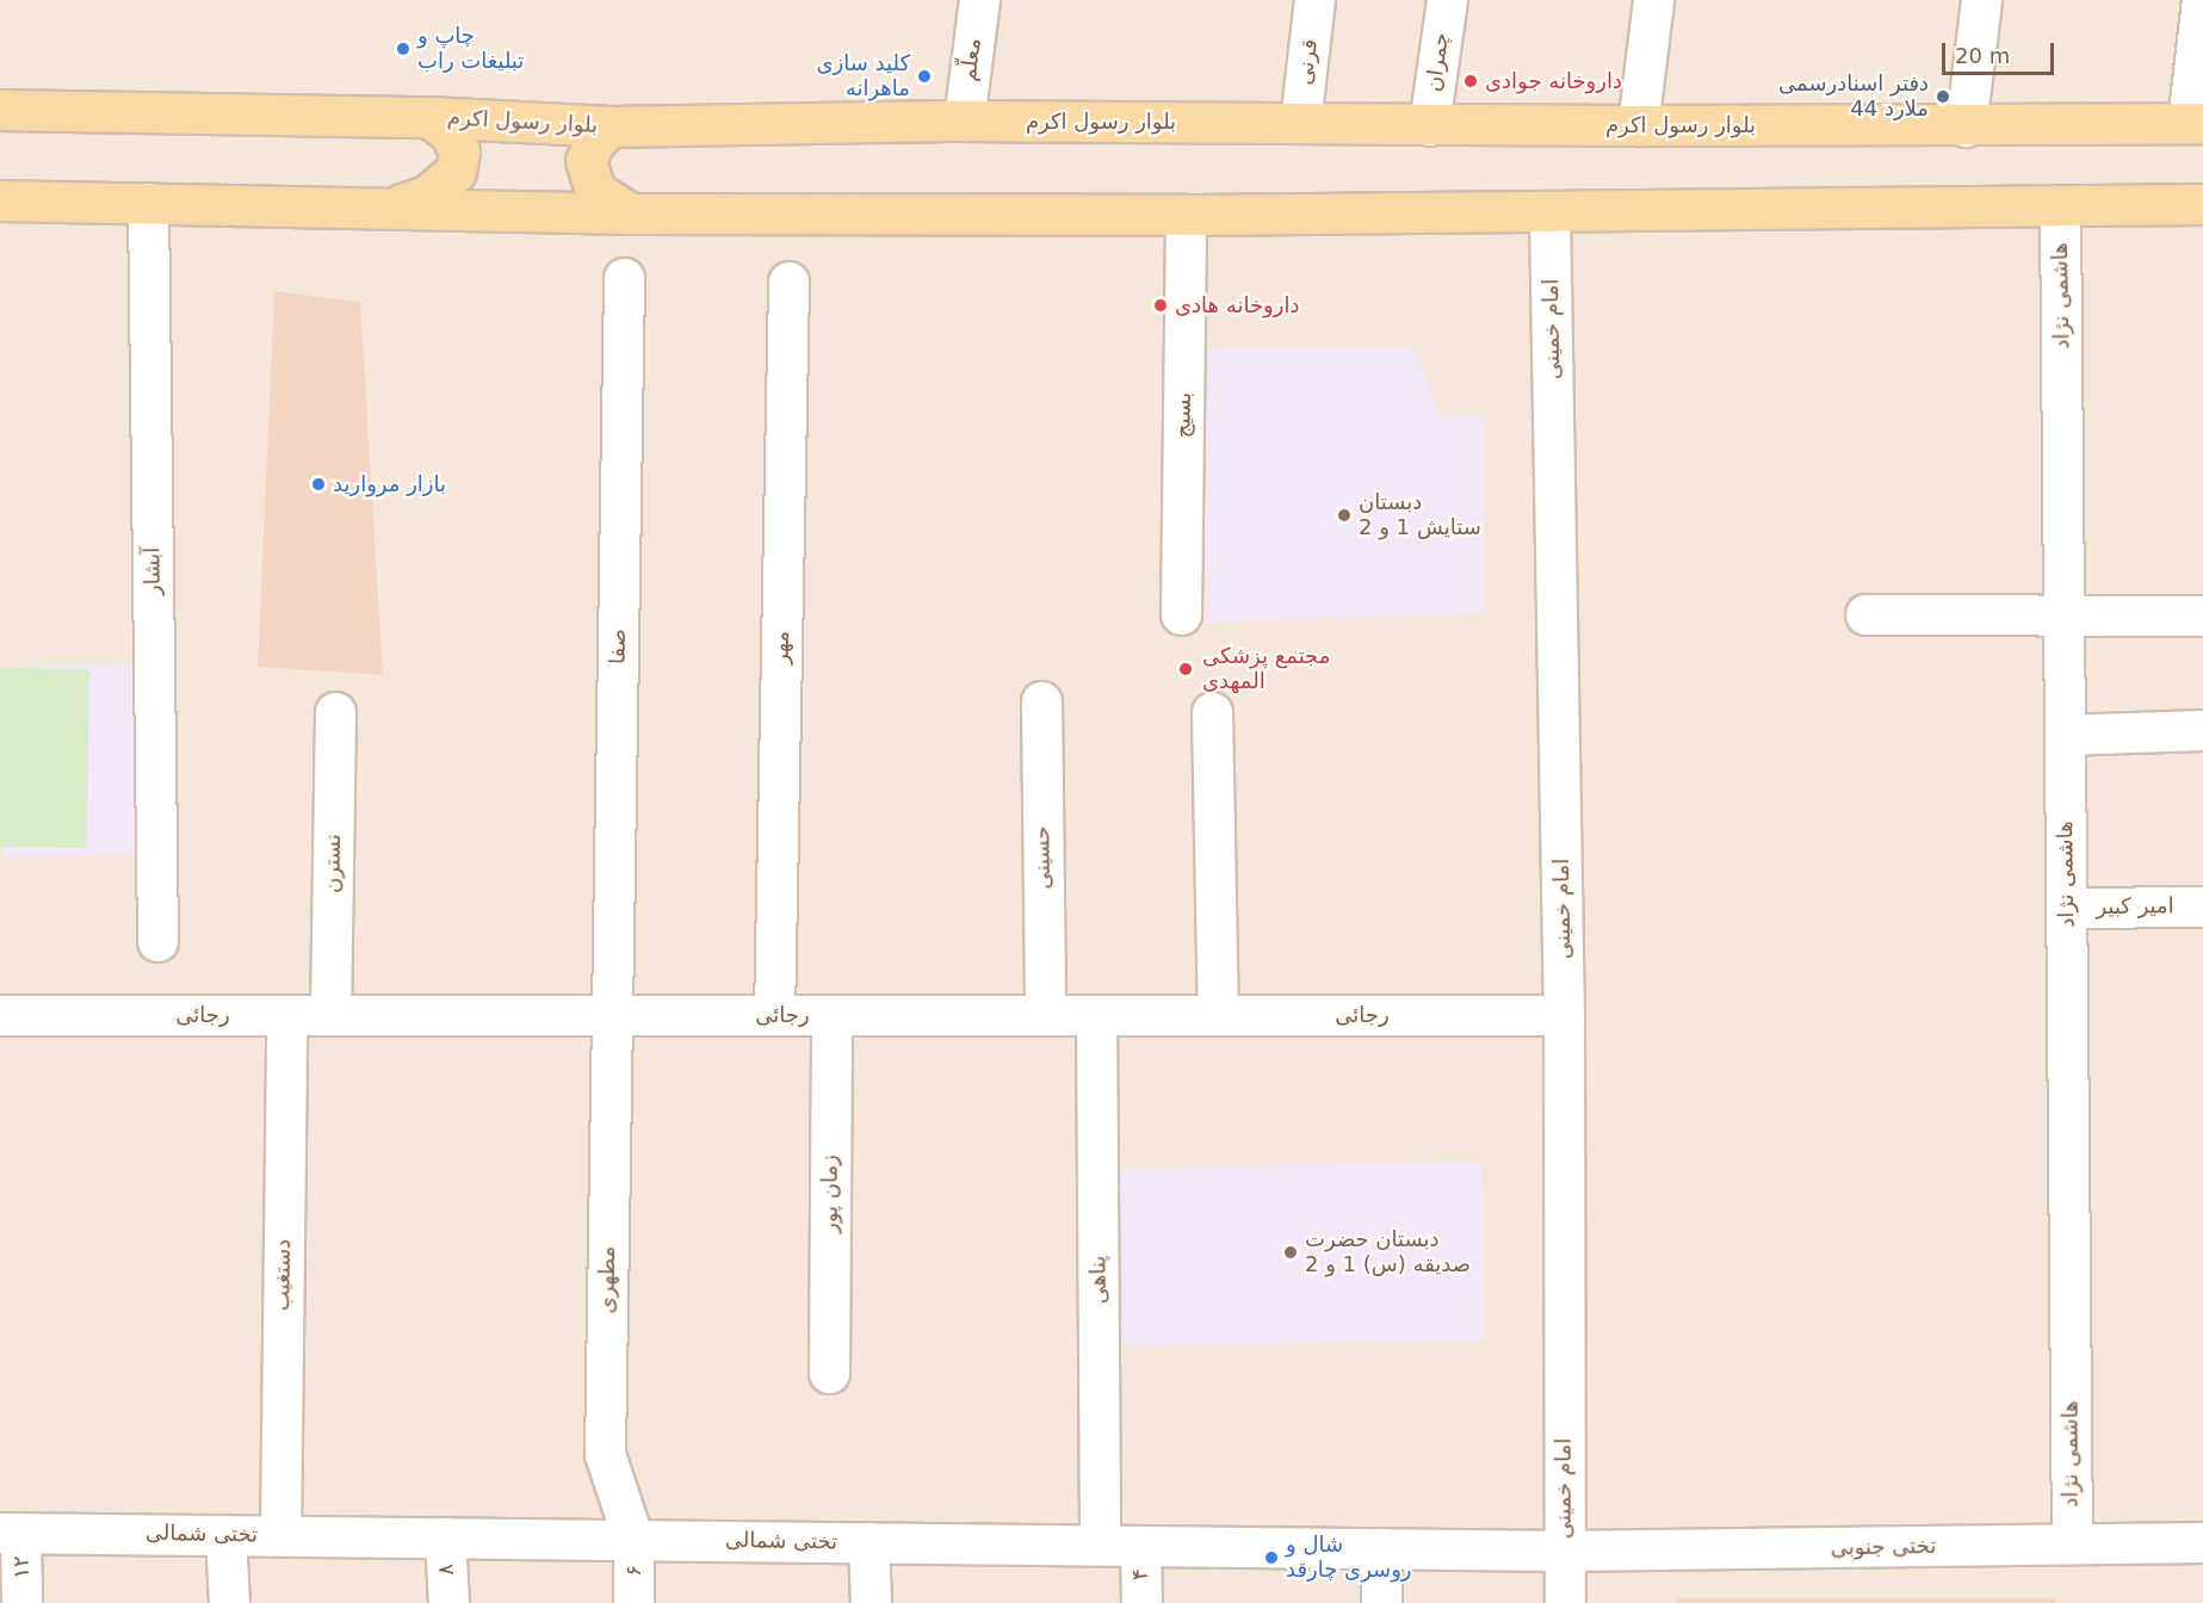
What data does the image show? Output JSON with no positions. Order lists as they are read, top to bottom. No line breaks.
{"streets":{"main road":["بلوار رسول اکرم"],"street":["معلّم","قرنی","چمران","هاشمی نژاد","امام خمینی","بسیج","آبشار","صفا","مهر","حسینی","نسترن","امیر کبیر","رجائی","زمان پور","دستغیب","مطهری","پناهی","تختی شمالی","تختی جنوبی","۱۲","۸","۶","۴"]},"crossings":[["معلّم","بلوار رسول اکرم"],["قرنی","بلوار رسول اکرم"],["چمران","بلوار رسول اکرم"],["هاشمی نژاد","امیر کبیر"],["هاشمی نژاد","تختی جنوبی"],["امام خمینی","رجائی"],["امام خمینی","تختی شمالی"],["امام خمینی","تختی جنوبی"],["صفا","رجائی"],["صفا","مطهری"],["مهر","رجائی"],["حسینی","رجائی"],["نسترن","رجائی"],["رجائی","زمان پور"],["رجائی","دستغیب"],["رجائی","مطهری"],["رجائی","پناهی"],["دستغیب","تختی شمالی"],["مطهری","تختی شمالی"],["مطهری","۶"],["پناهی","تختی شمالی"],["تختی شمالی","تختی جنوبی"],["تختی شمالی","۱۲"],["تختی شمالی","۸"],["تختی شمالی","۶"],["تختی شمالی","۴"]],"places":["چاپ و تبلیغات راب","کلید سازی ماهرانه","داروخانه جوادی","دفتر اسنادرسمی 44 ملارد","داروخانه هادی","بازار مروارید","دبستان ستایش 1 و 2","مجتمع پزشکی المهدی","دبستان حضرت صدیقه (س) 1 و 2","شال و روسری چارقد"],"scale_bar":"20 m"}
